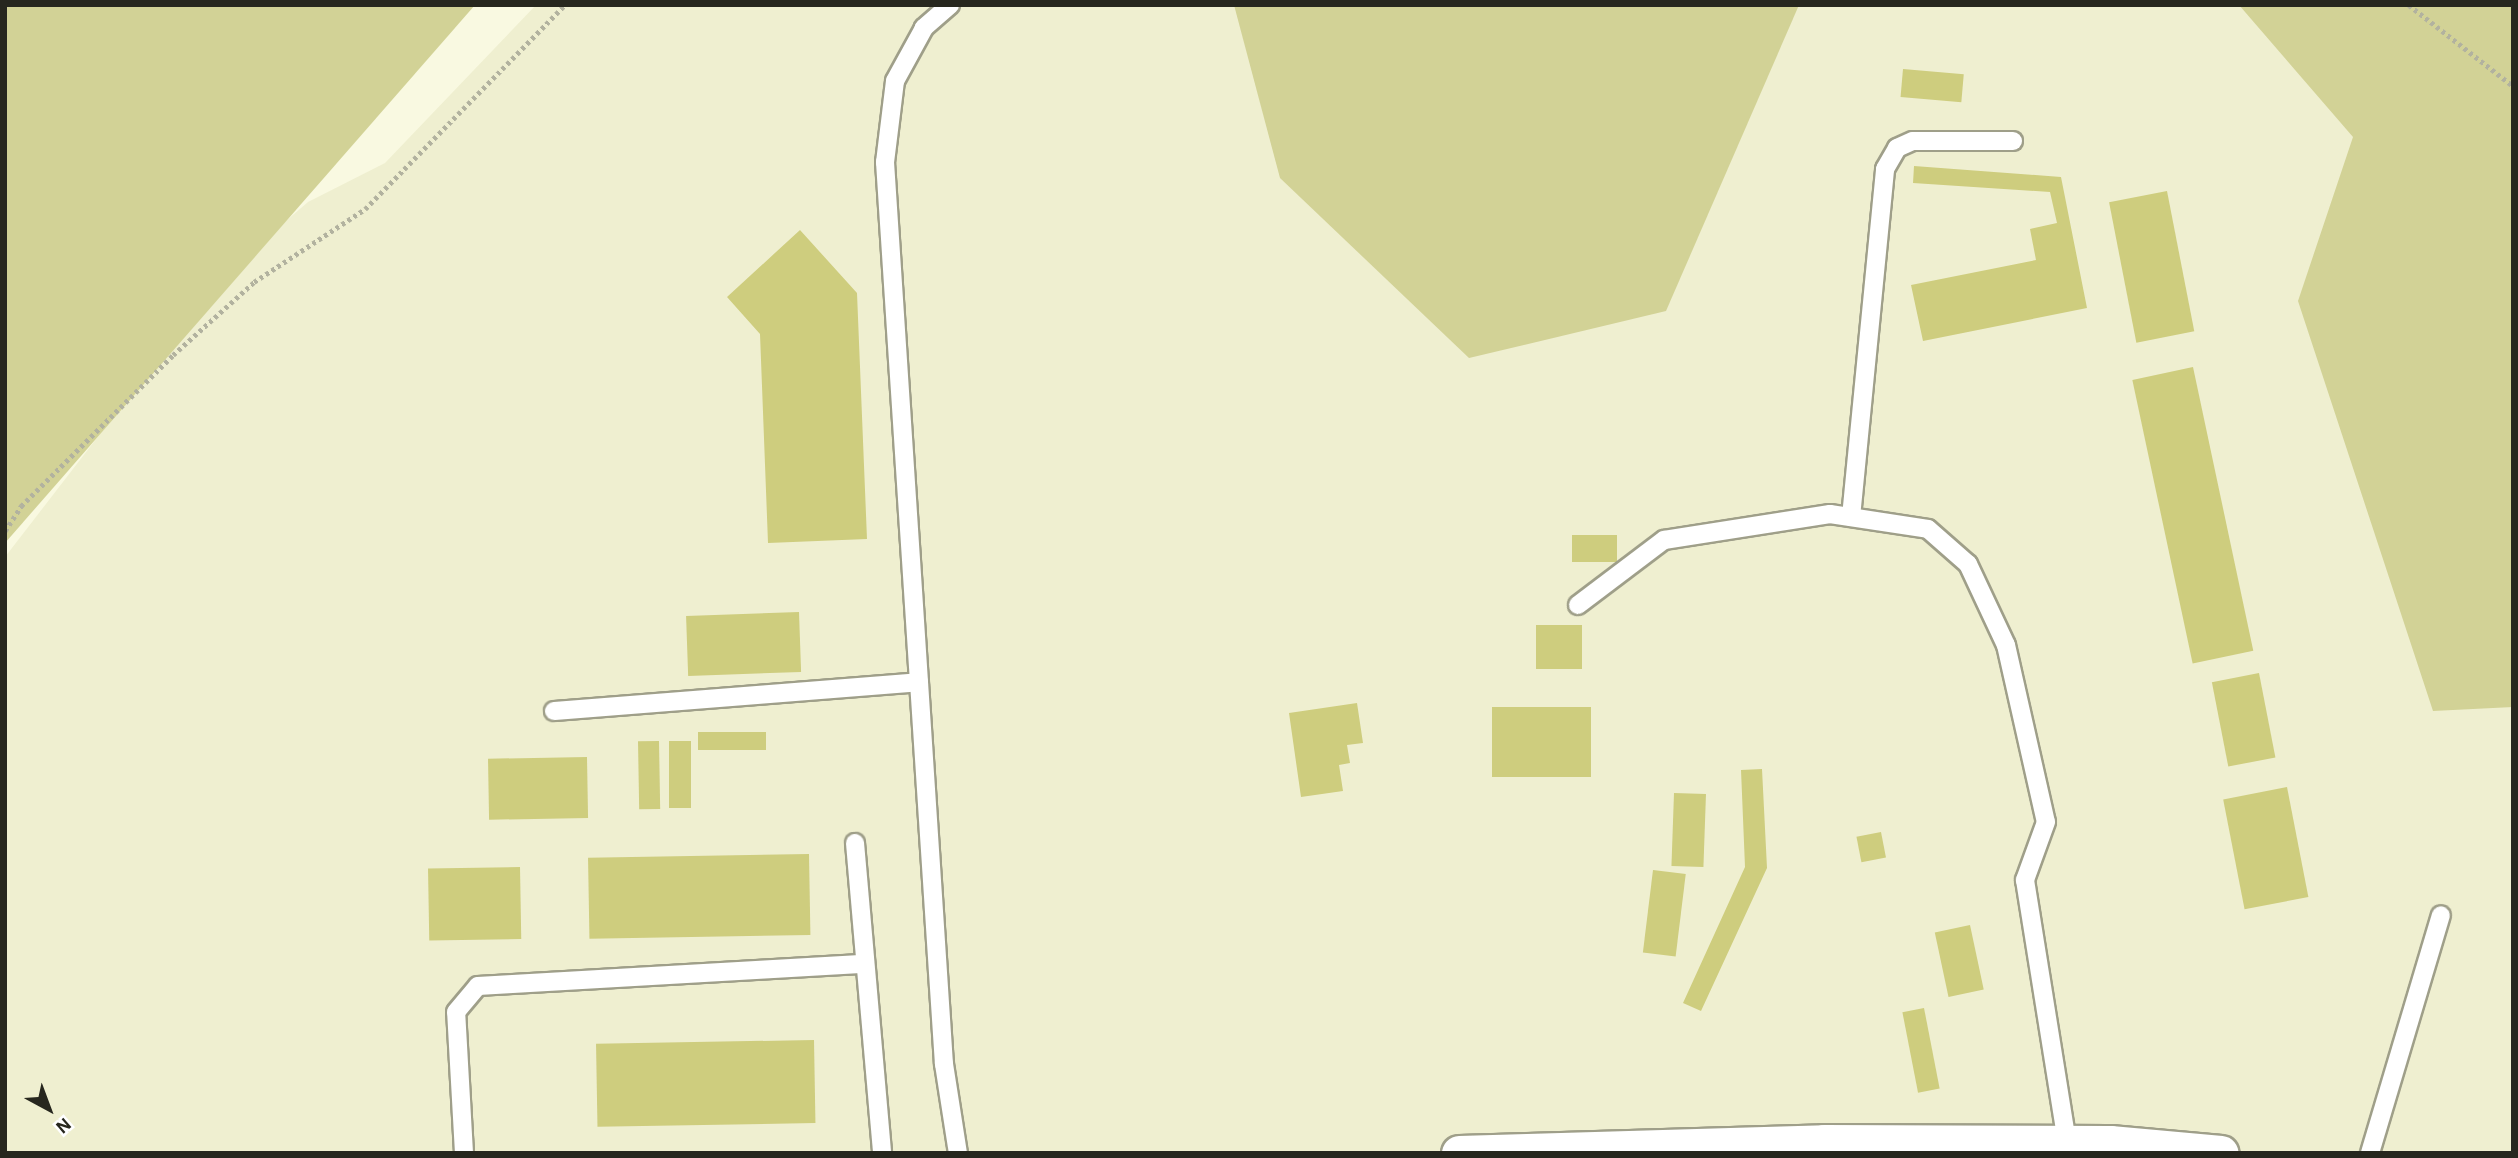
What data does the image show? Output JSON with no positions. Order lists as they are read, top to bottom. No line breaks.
{"north":"bottom right"}
